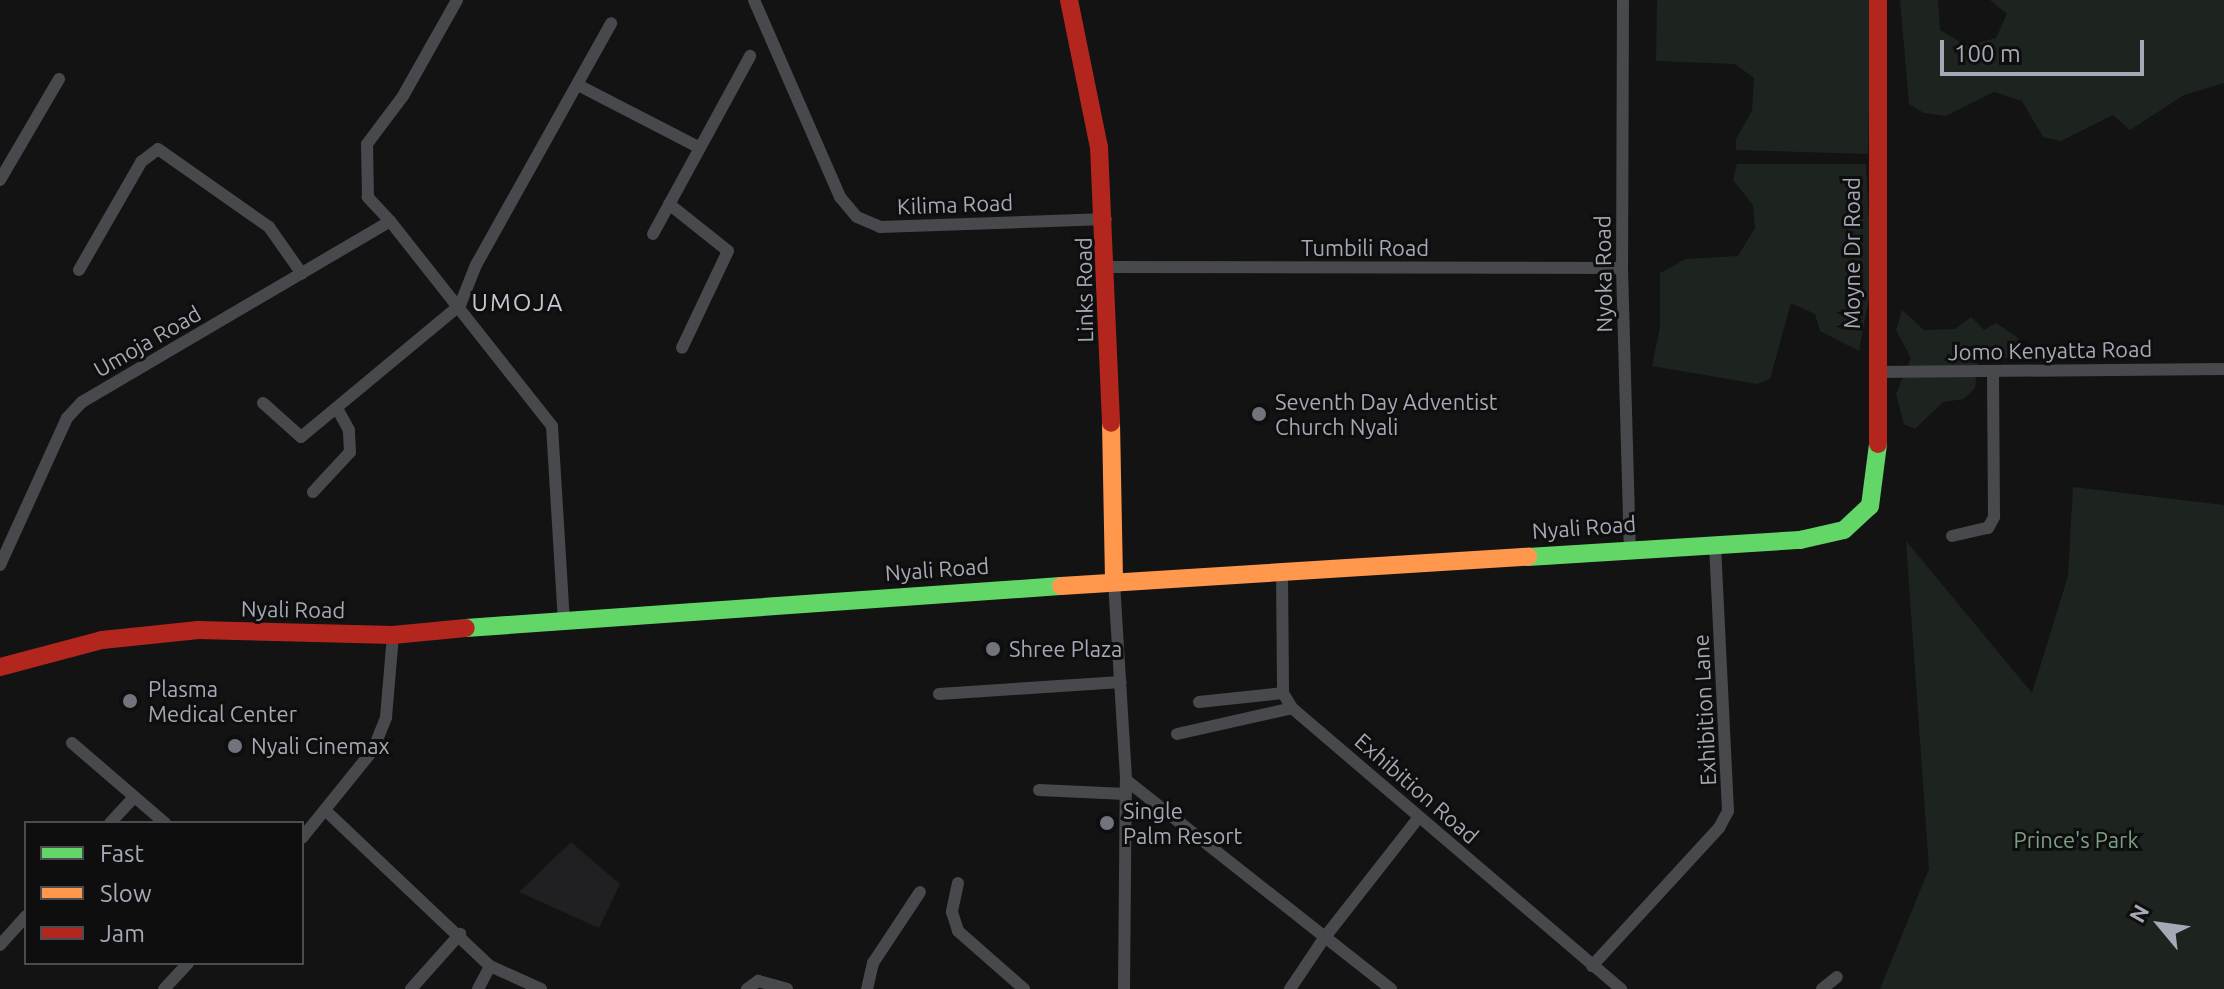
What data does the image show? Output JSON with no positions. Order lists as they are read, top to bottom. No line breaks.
{"streets":{"main road":["Moyne Dr Road","Links Road","Nyali Road"],"street":["Kilima Road","Tumbili Road","Nyoka Road","Umoja Road","Jomo Kenyatta Road","Exhibition Lane","Exhibition Road"]},"crossings":[["Kilima Road","Links Road"],["Tumbili Road","Nyoka Road"],["Tumbili Road","Links Road"],["Moyne Dr Road","Jomo Kenyatta Road"],["Moyne Dr Road","Nyali Road"],["Nyoka Road","Nyali Road"],["Links Road","Nyali Road"],["Nyali Road","Exhibition Lane"],["Exhibition Lane","Exhibition Road"]],"districts":["UMOJA"],"parks":["Prince's Park"],"places":["Seventh Day Adventist Church Nyali","Shree Plaza","Plasma Medical Center","Nyali Cinemax","Single Palm Resort"],"legend":["Fast","Slow","Jam"],"scale_bar":"100 m","north":"top left"}
